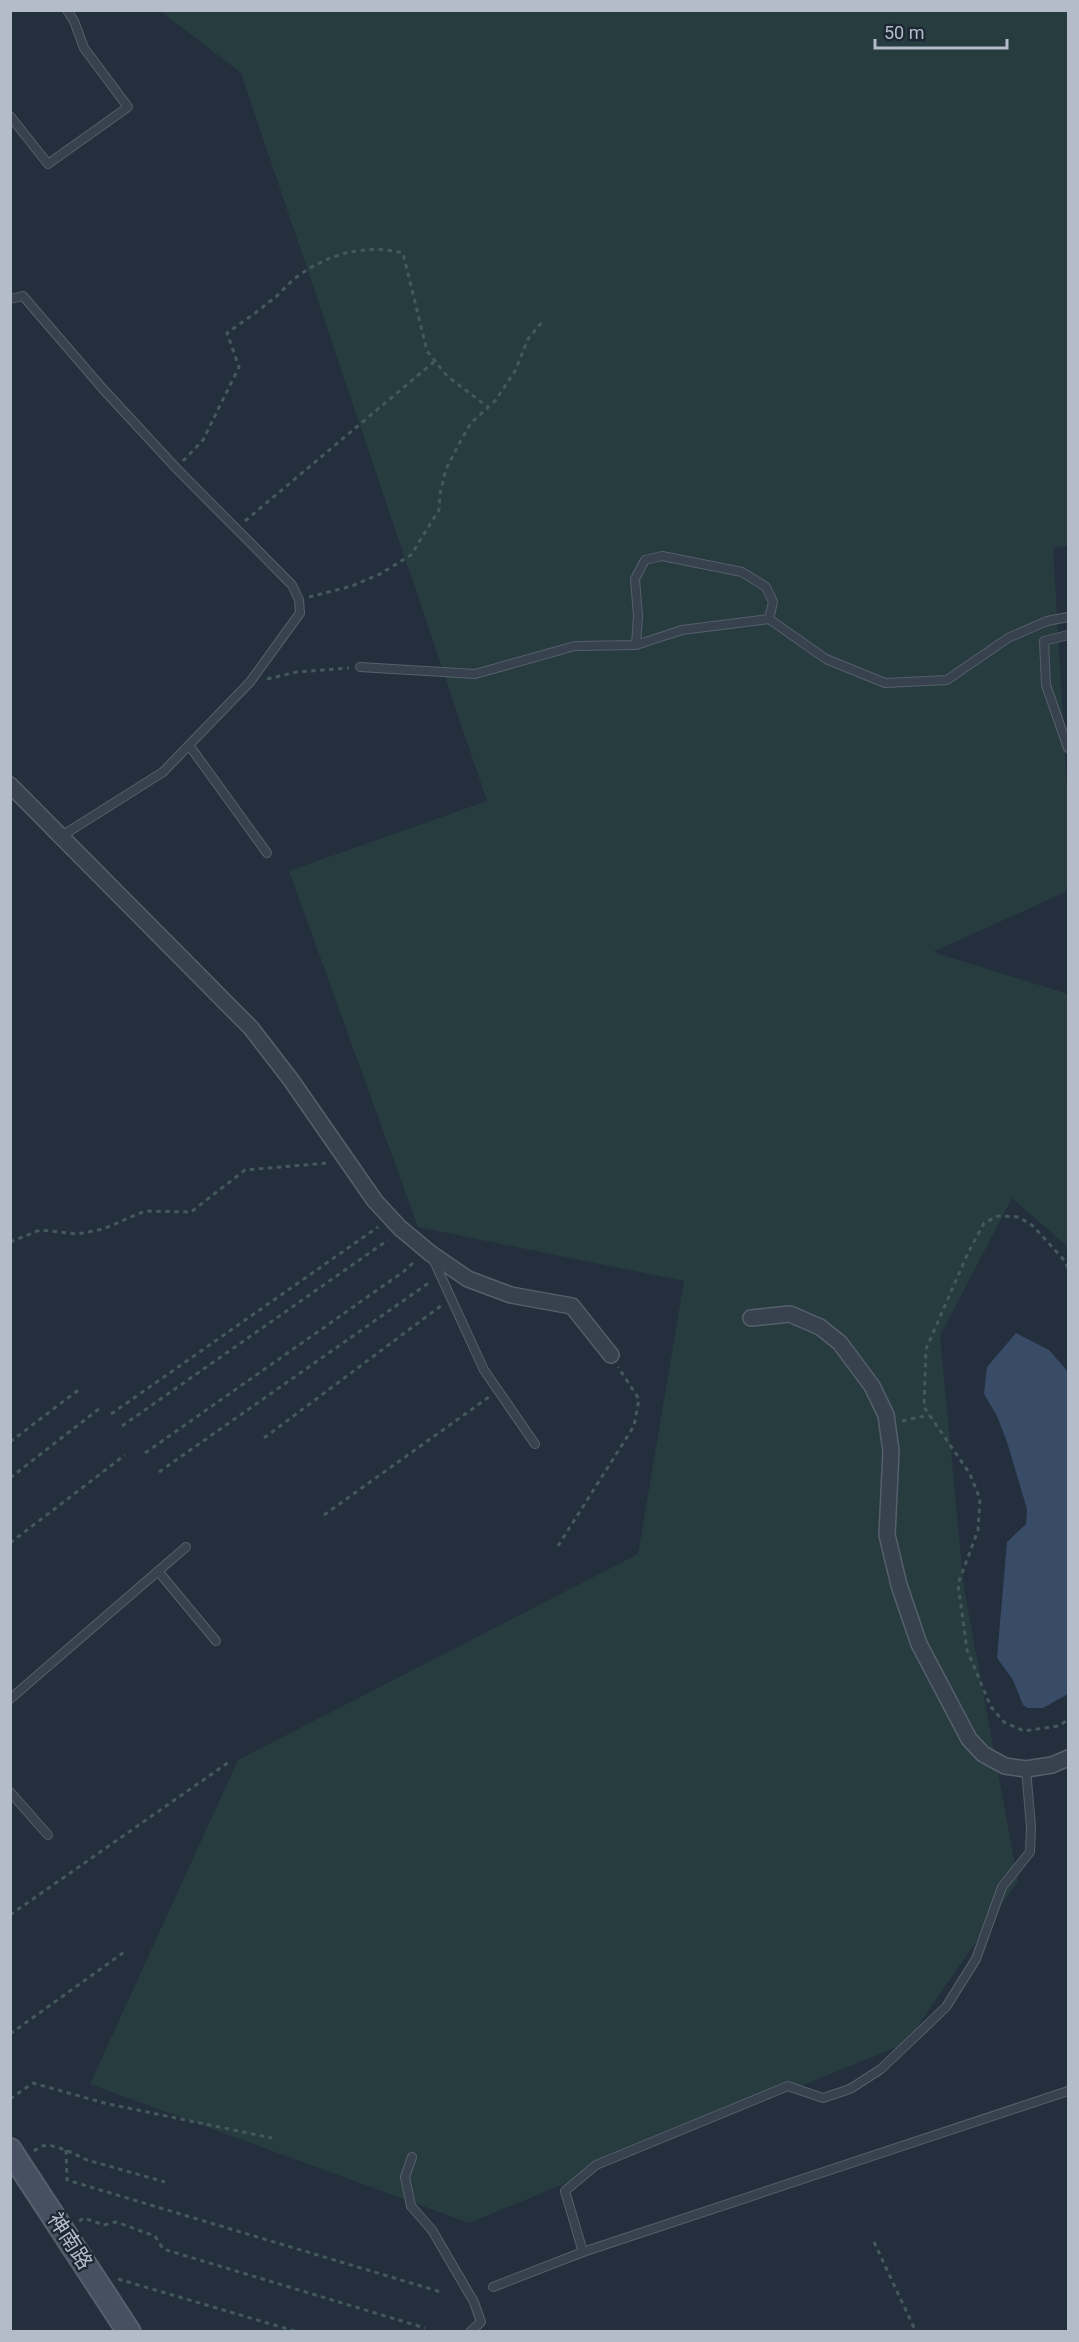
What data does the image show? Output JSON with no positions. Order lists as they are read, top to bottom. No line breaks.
{"streets":{"street":["神南路"]},"scale_bar":"50 m"}
